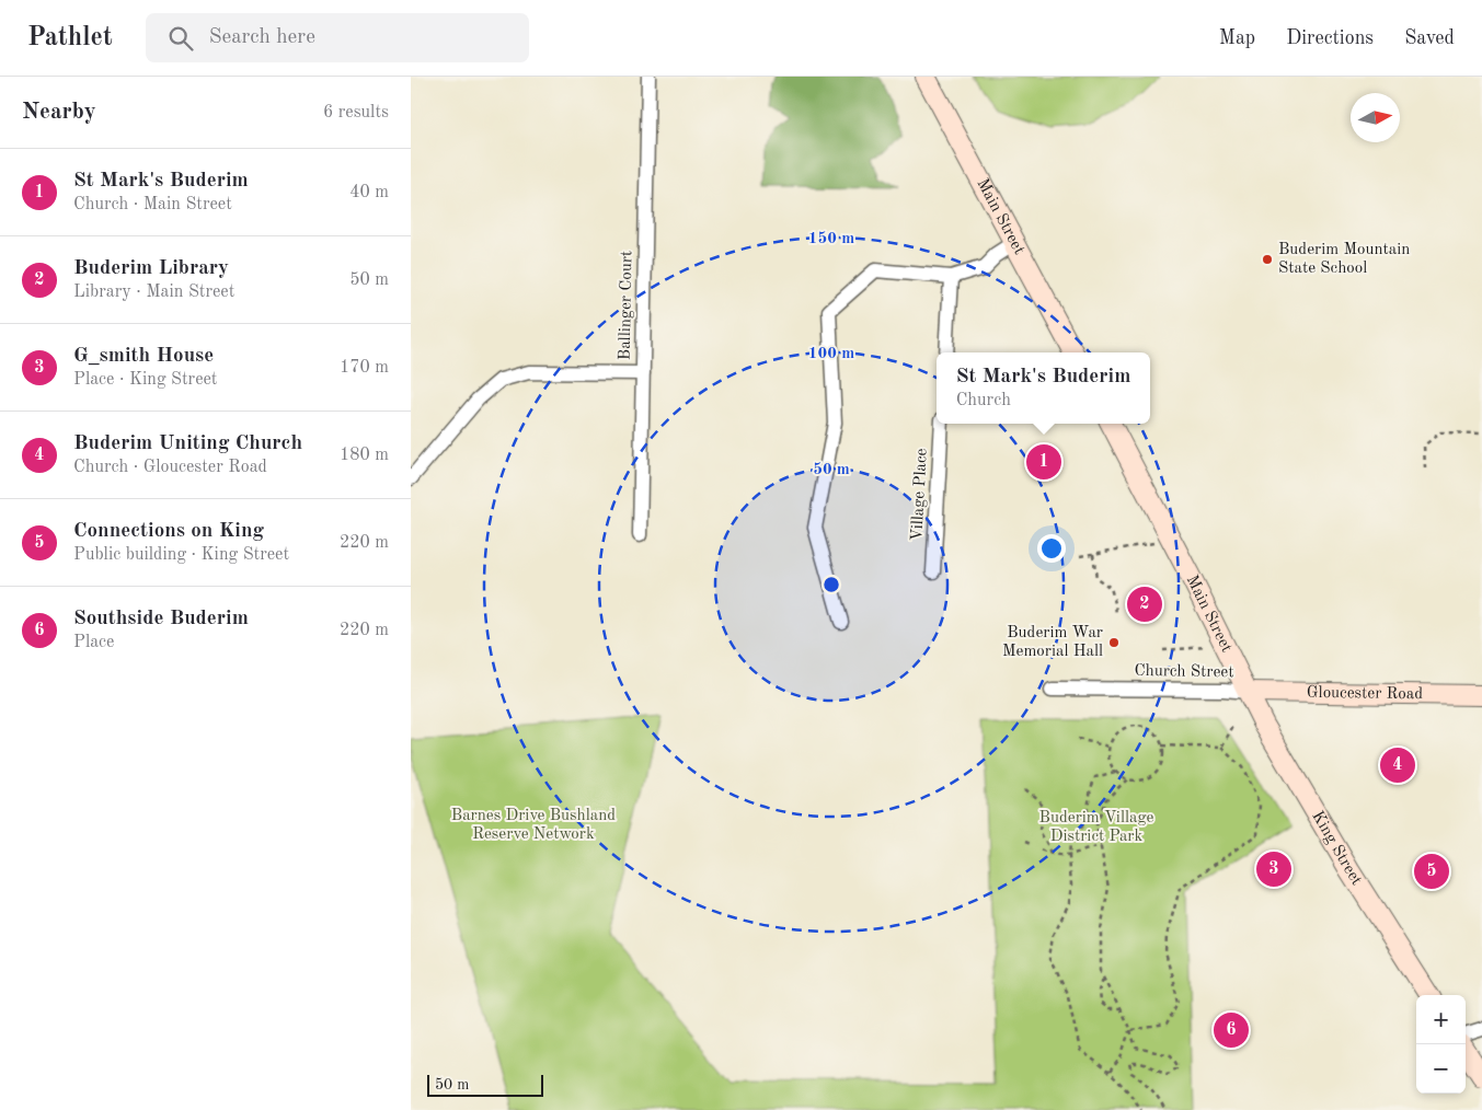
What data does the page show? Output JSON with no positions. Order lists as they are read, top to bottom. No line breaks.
{"streets":{"main road":["Main Street","Gloucester Road","King Street"],"street":["Ballinger Court","Village Place","Church Street"]},"crossings":[["Main Street","Church Street"],["Main Street","Gloucester Road"],["Main Street","King Street"],["Church Street","Gloucester Road"],["Church Street","King Street"],["Gloucester Road","King Street"]],"parks":["Barnes Drive Bushland Reserve Network","Buderim Village District Park"],"places":["Buderim Mountain State School","Buderim War Memorial Hall"],"scale_bar":"50 m","north":"right","page":{"header":"Pathlet","search":"Search here","nav":["Map","Directions","Saved"],"heading":["Nearby","6 results"],"list":[{"mark":"1","name":"St Mark's Buderim","note":"Church · Main Street","value":"40 m"},{"mark":"2","name":"Buderim Library","note":"Library · Main Street","value":"50 m"},{"mark":"3","name":"G_smith House","note":"Place · King Street","value":"170 m"},{"mark":"4","name":"Buderim Uniting Church","note":"Church · Gloucester Road","value":"180 m"},{"mark":"5","name":"Connections on King","note":"Public building · King Street","value":"220 m"},{"mark":"6","name":"Southside Buderim","note":"Place","value":"220 m"}],"popup":["St Mark's Buderim","Church"],"pins":["1","2","4","3","5","6"],"map_buttons":["+","−"],"scale":"50 m"},"rings":["150 m","100 m","50 m"]}
